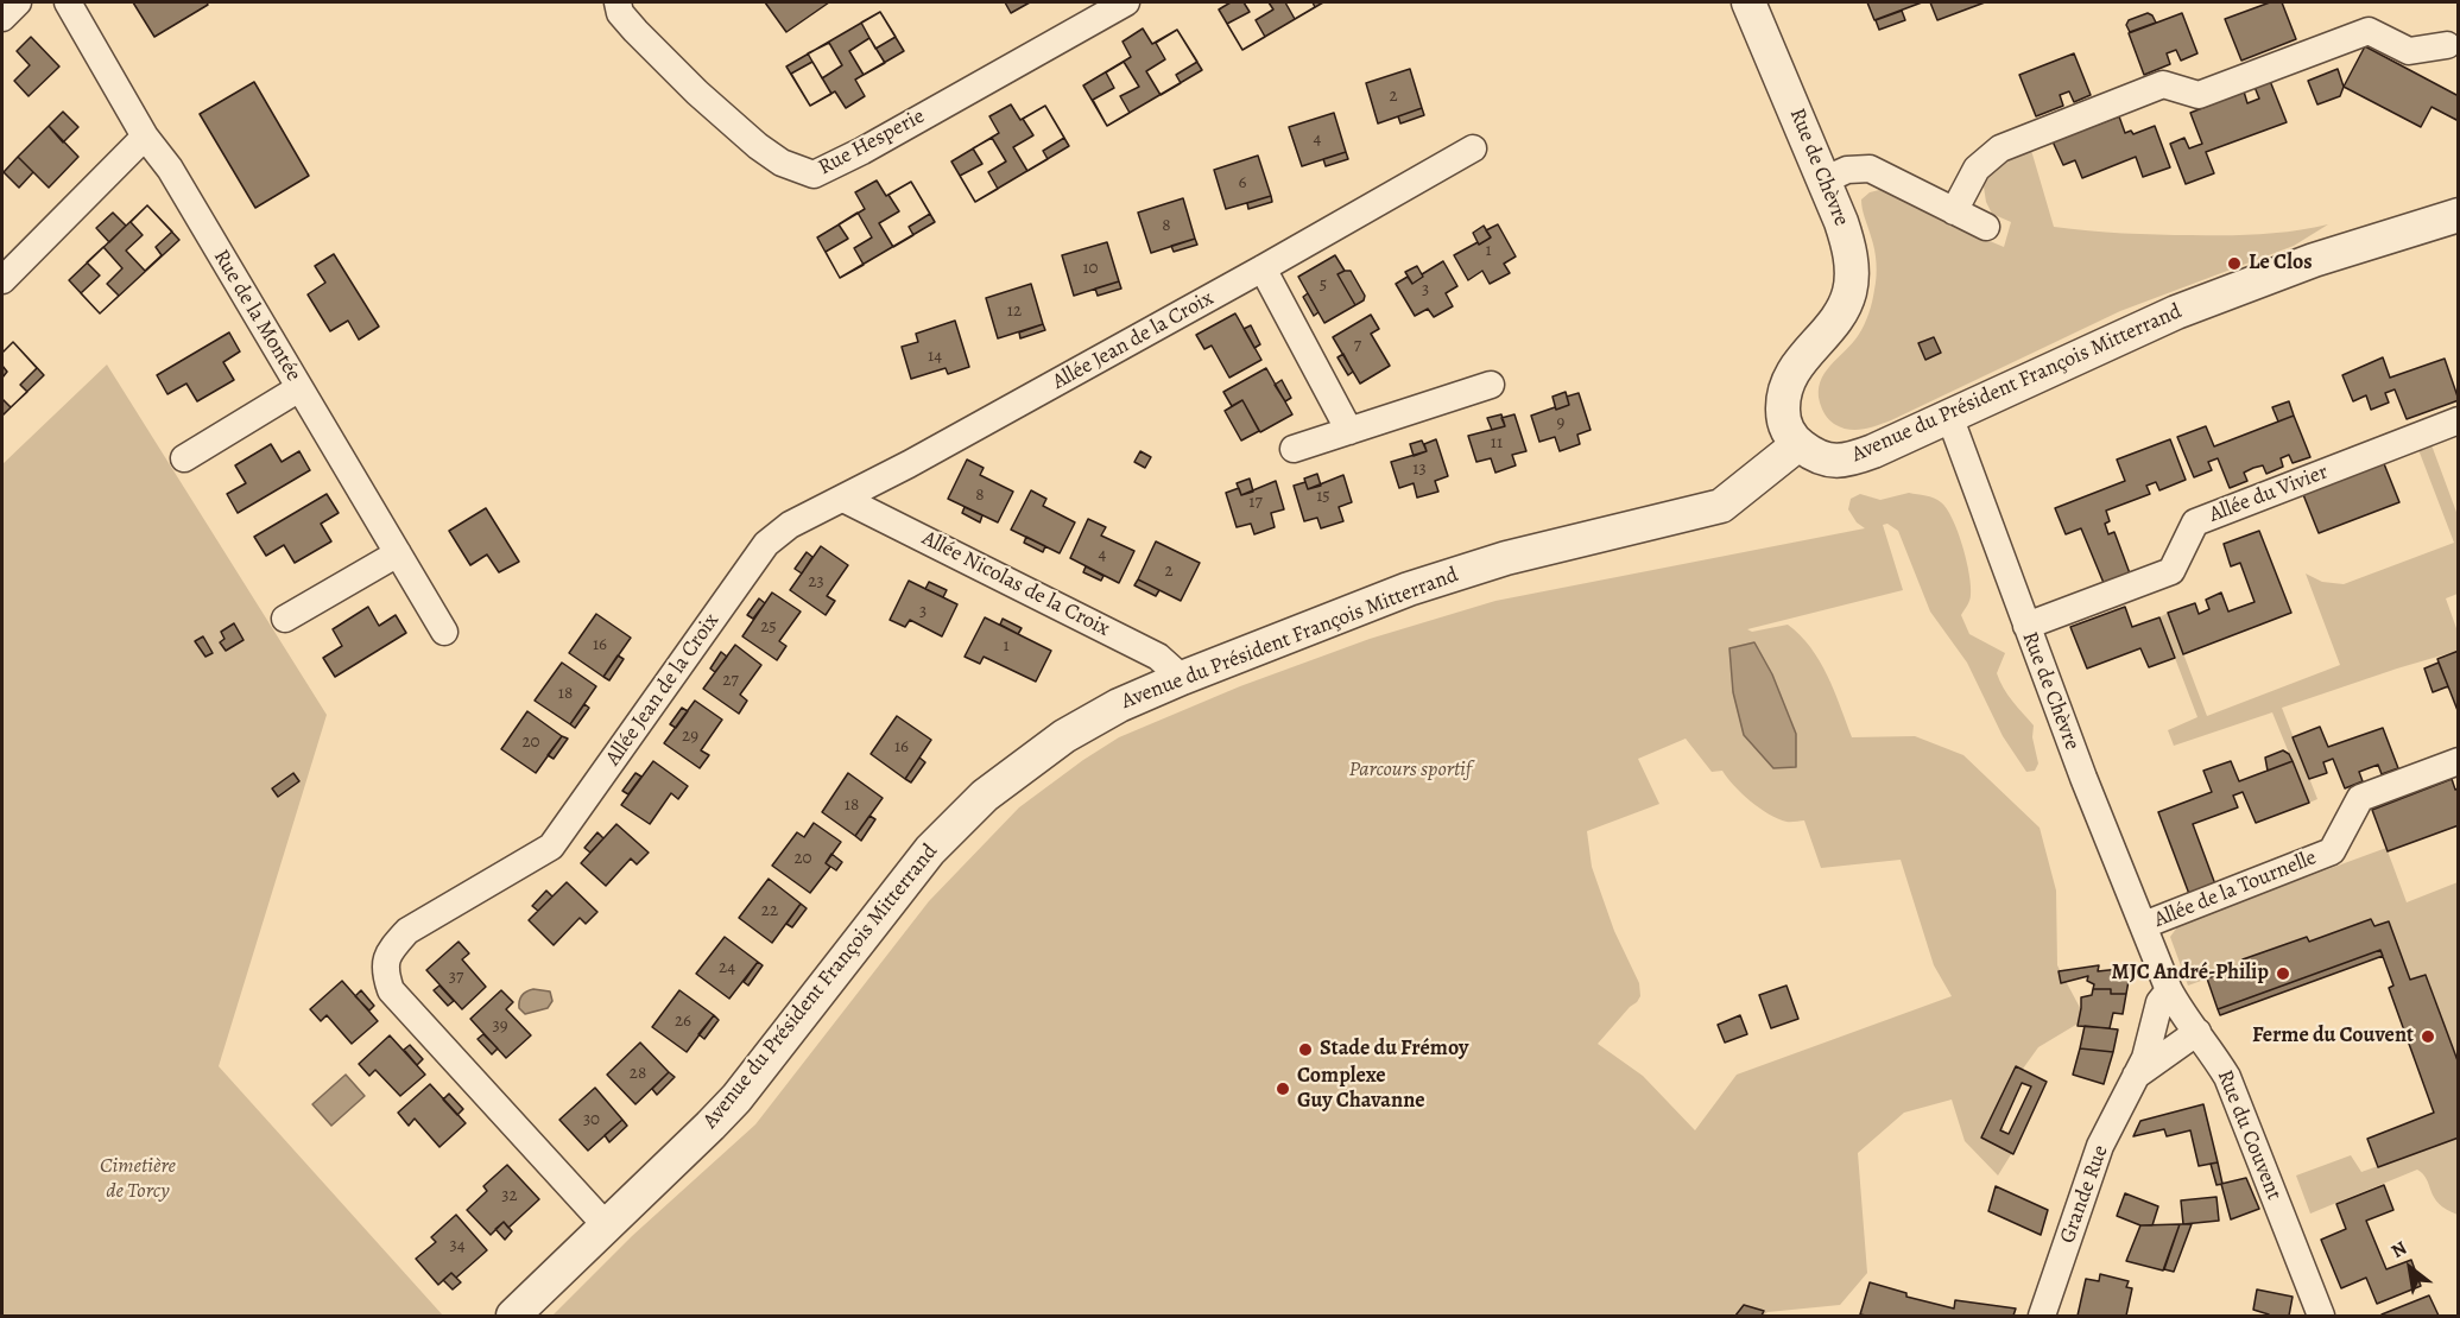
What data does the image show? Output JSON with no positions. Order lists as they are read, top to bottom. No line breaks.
{"streets":{"street":["Rue Hesperie","Rue de Chèvre","Rue de la Montée","Allée Jean de la Croix","Avenue du Président François Mitterrand","Allée du Vivier","Allée Nicolas de la Croix","Allée de la Tournelle","Rue du Couvent","Grande Rue"]},"crossings":[["Rue de Chèvre","Avenue du Président François Mitterrand"],["Rue de Chèvre","Allée du Vivier"],["Rue de Chèvre","Allée de la Tournelle"],["Rue de Chèvre","Rue du Couvent"],["Allée Jean de la Croix","Avenue du Président François Mitterrand"],["Allée Jean de la Croix","Allée Nicolas de la Croix"],["Avenue du Président François Mitterrand","Allée Nicolas de la Croix"],["Rue du Couvent","Grande Rue"]],"parks":["Parcours sportif","Cimetière de Torcy"],"places":["Le Clos","MJC André-Philip","Ferme du Couvent","Stade du Frémoy","Complexe Guy Chavanne"],"house_numbers":["2","4","6","8","1","10","5","3","12","7","14","9","11","13","8","15","17","4","2","23","3","25","16","1","27","18","29","20","16","18","20","22","24","37","26","39","28","30","32","34"],"north":"top left"}
